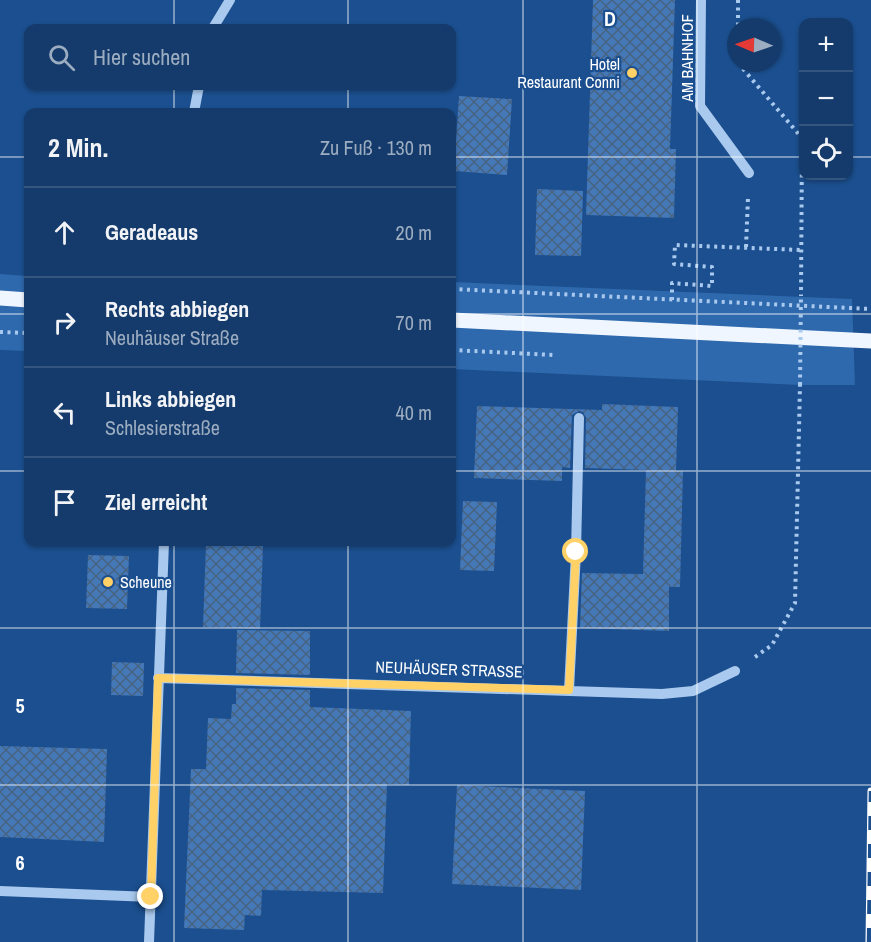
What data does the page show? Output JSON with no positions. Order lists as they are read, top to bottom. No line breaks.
{"streets":{"street":["AM BAHNHOF","NEUHÄUSER STRASSE"]},"places":["Hotel Restaurant Conni","Scheune"],"north":"left","page":{"map_buttons":["+","−"],"search":"Hier suchen","heading":["2 Min.","Zu Fuß · 130 m"],"list":[["Geradeaus","20 m"],["Rechts abbiegen","Neuhäuser Straße","70 m"],["Links abbiegen","Schlesierstraße","40 m"],"Ziel erreicht"]},"grid":{"columns":["D"],"rows":["5","6"]}}
